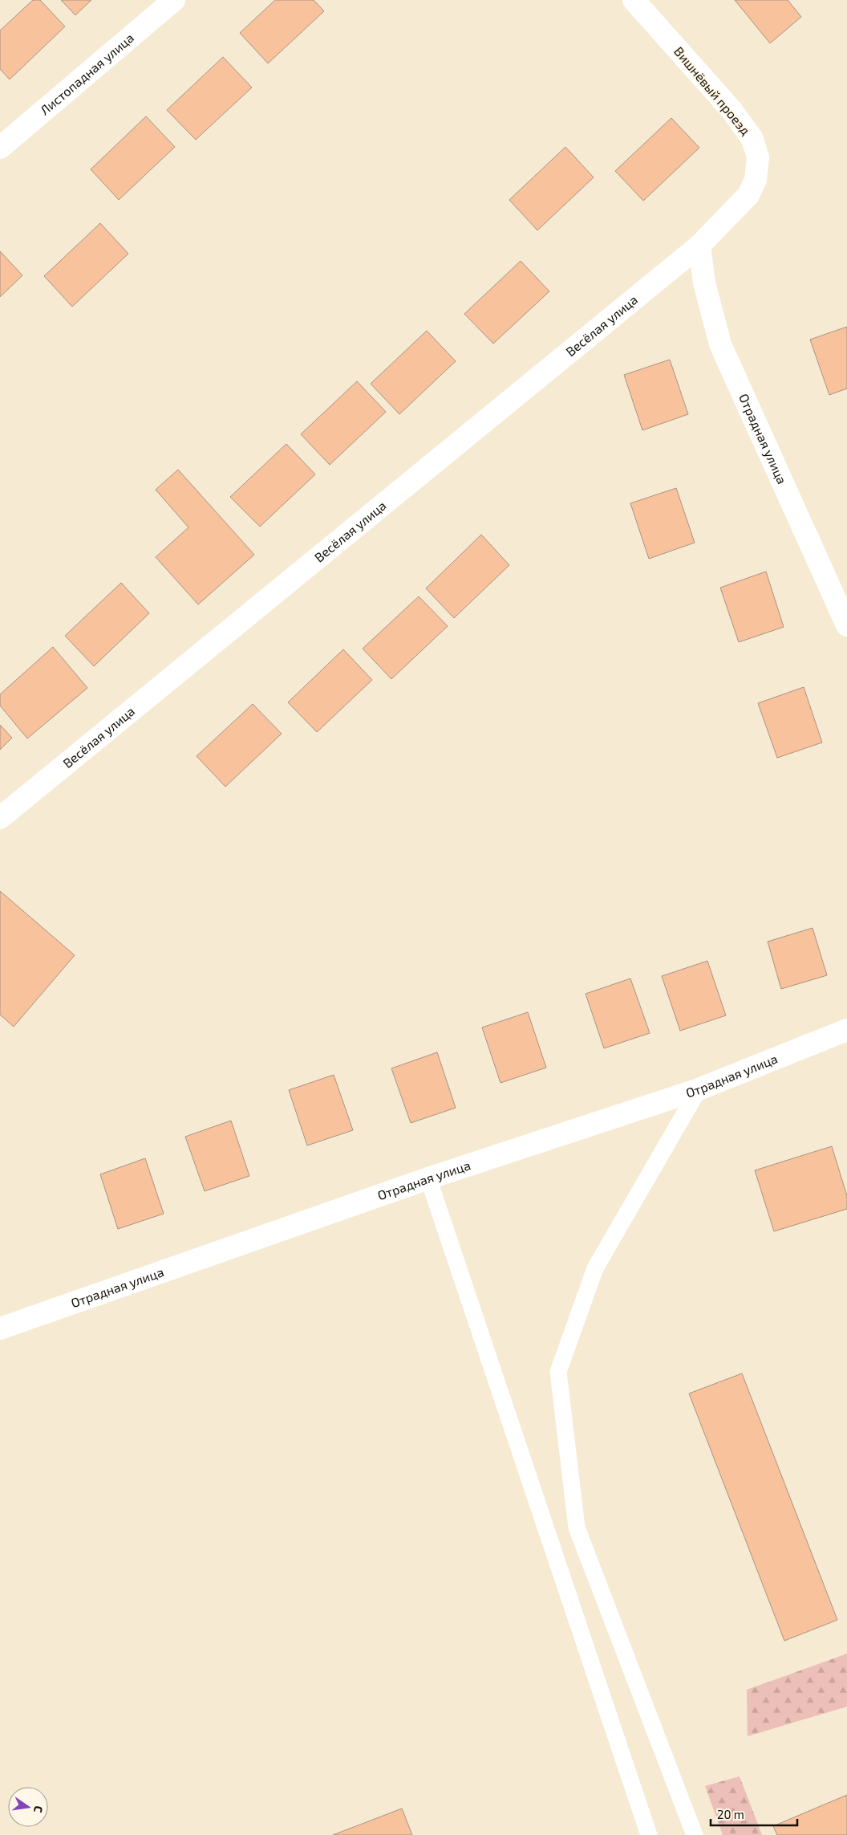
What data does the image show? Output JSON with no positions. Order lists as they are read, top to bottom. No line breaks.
{"streets":{"street":["Листопадная улица","Вишнёвый проезд","Весёлая улица","Отрадная улица"]},"crossings":[["Вишнёвый проезд","Весёлая улица"],["Вишнёвый проезд","Отрадная улица"],["Весёлая улица","Отрадная улица"]],"scale_bar":"20 m","north":"right"}
